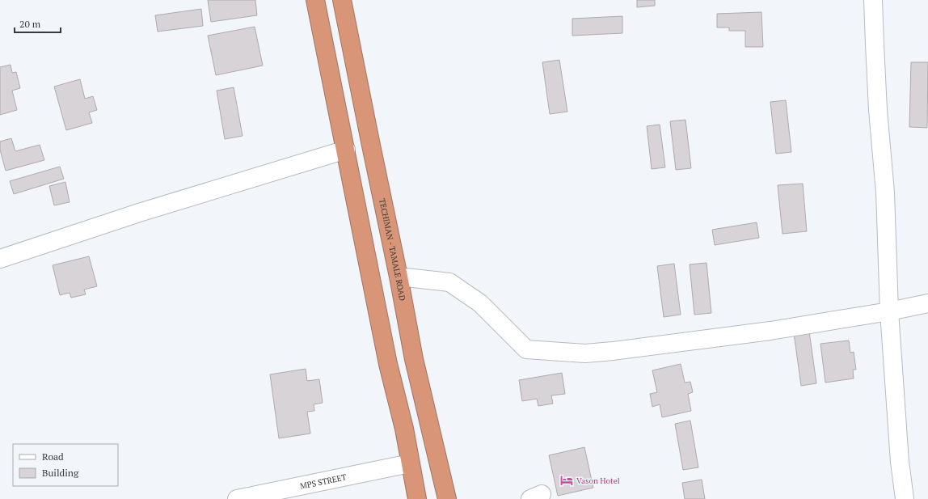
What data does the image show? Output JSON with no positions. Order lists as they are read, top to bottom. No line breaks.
{"streets":{"highway":["TECHIMAN - TAMALE ROAD"],"street":["MPS STREET"]},"places":{"hotel":["Vason Hotel"]},"legend":["Road","Building"],"scale_bar":"20 m"}
